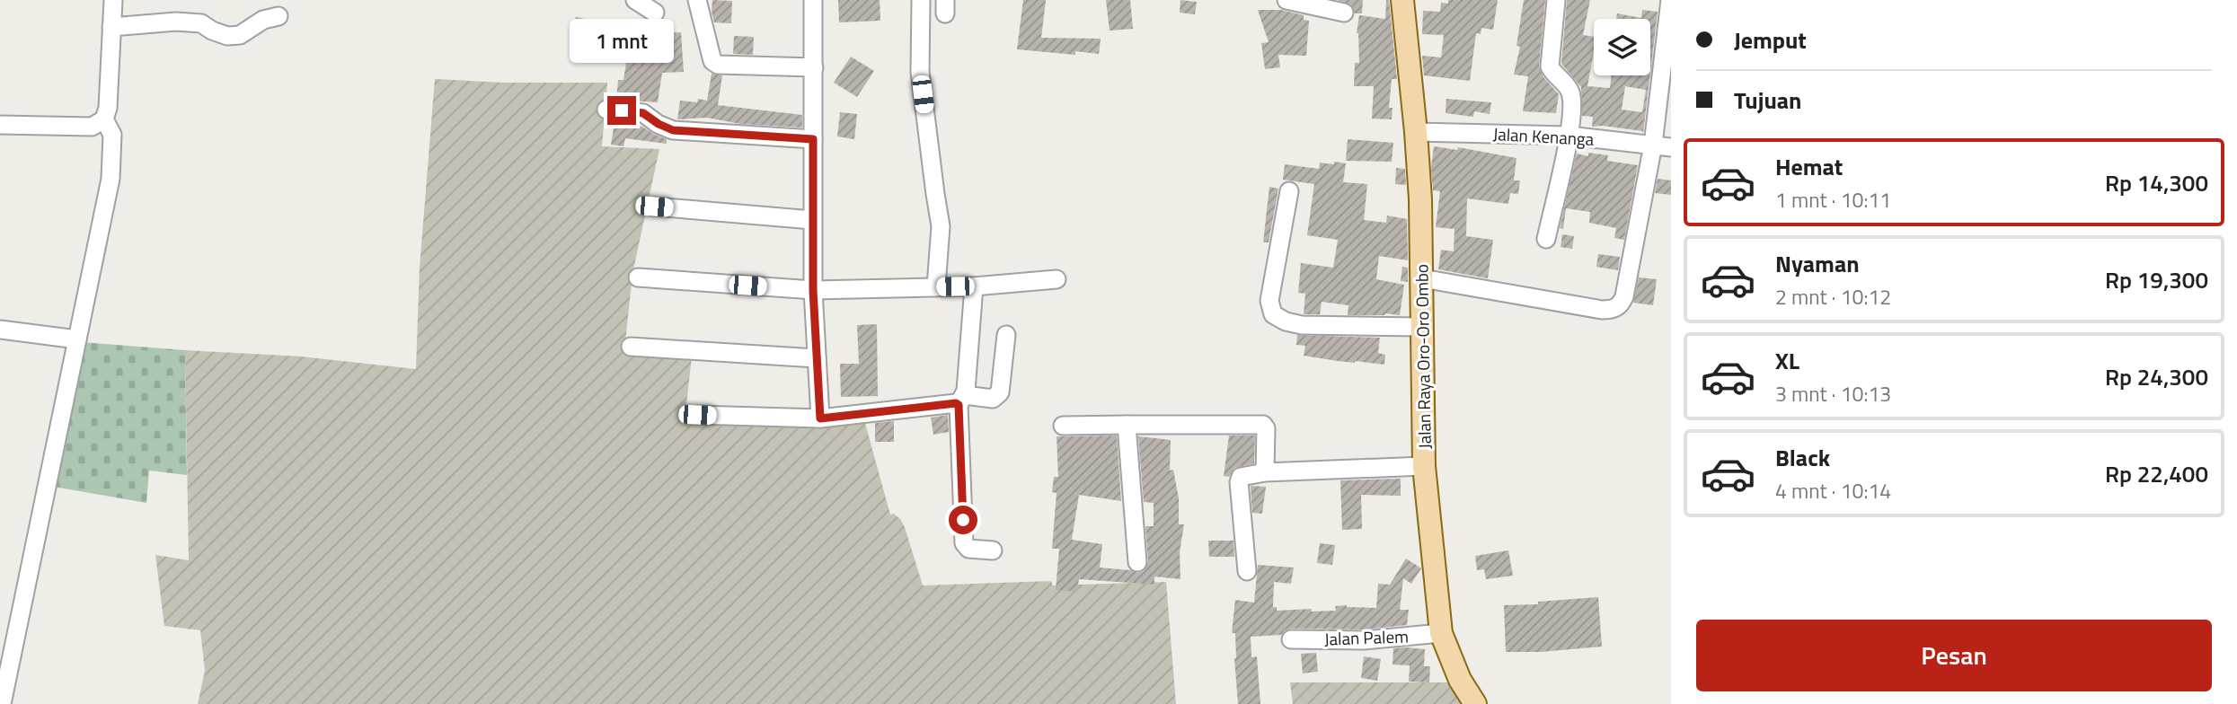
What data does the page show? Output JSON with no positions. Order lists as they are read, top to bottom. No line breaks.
{"streets":{"main road":["Jalan Raya Oro-Oro Ombo"],"street":["Jalan Kenanga","Jalan Palem"]},"crossings":[["Jalan Kenanga","Jalan Raya Oro-Oro Ombo"],["Jalan Raya Oro-Oro Ombo","Jalan Palem"]],"page":{"banner":["Jemput","Tujuan"],"bubble":"1 mnt","list":[{"name":"Hemat","note":"1 mnt · 10:11","value":"Rp 14,300"},{"name":"Nyaman","note":"2 mnt · 10:12","value":"Rp 19,300"},{"name":"XL","note":"3 mnt · 10:13","value":"Rp 24,300"},{"name":"Black","note":"4 mnt · 10:14","value":"Rp 22,400"}],"buttons":"Pesan"}}
